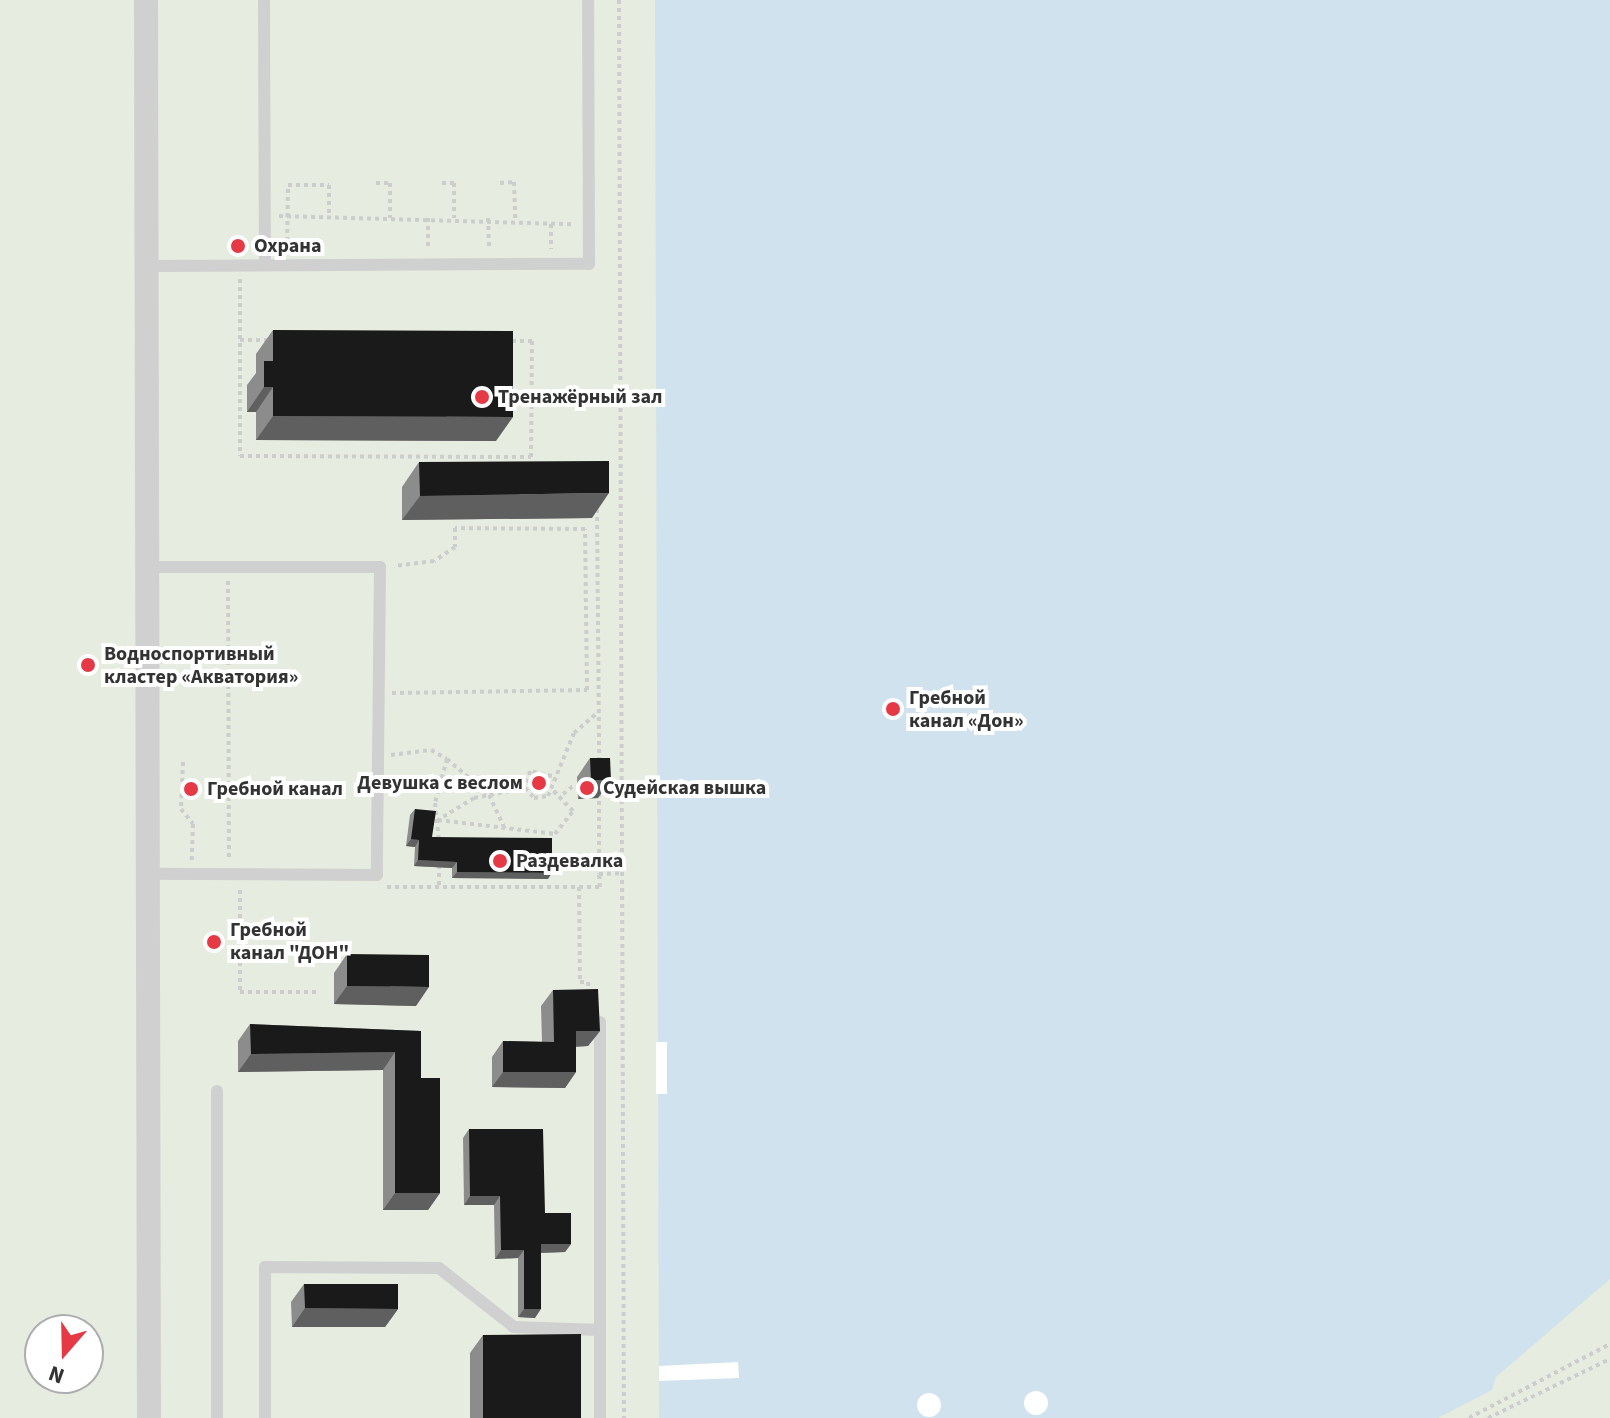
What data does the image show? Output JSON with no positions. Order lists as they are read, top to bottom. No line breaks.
{"places":["Охрана","Тренажёрный зал","Водноспортивный кластер «Акватория»","Гребной канал «Дон»","Девушка с веслом","Судейская вышка","Гребной канал","Раздевалка","Гребной канал \"ДОН\""],"north":"bottom"}
